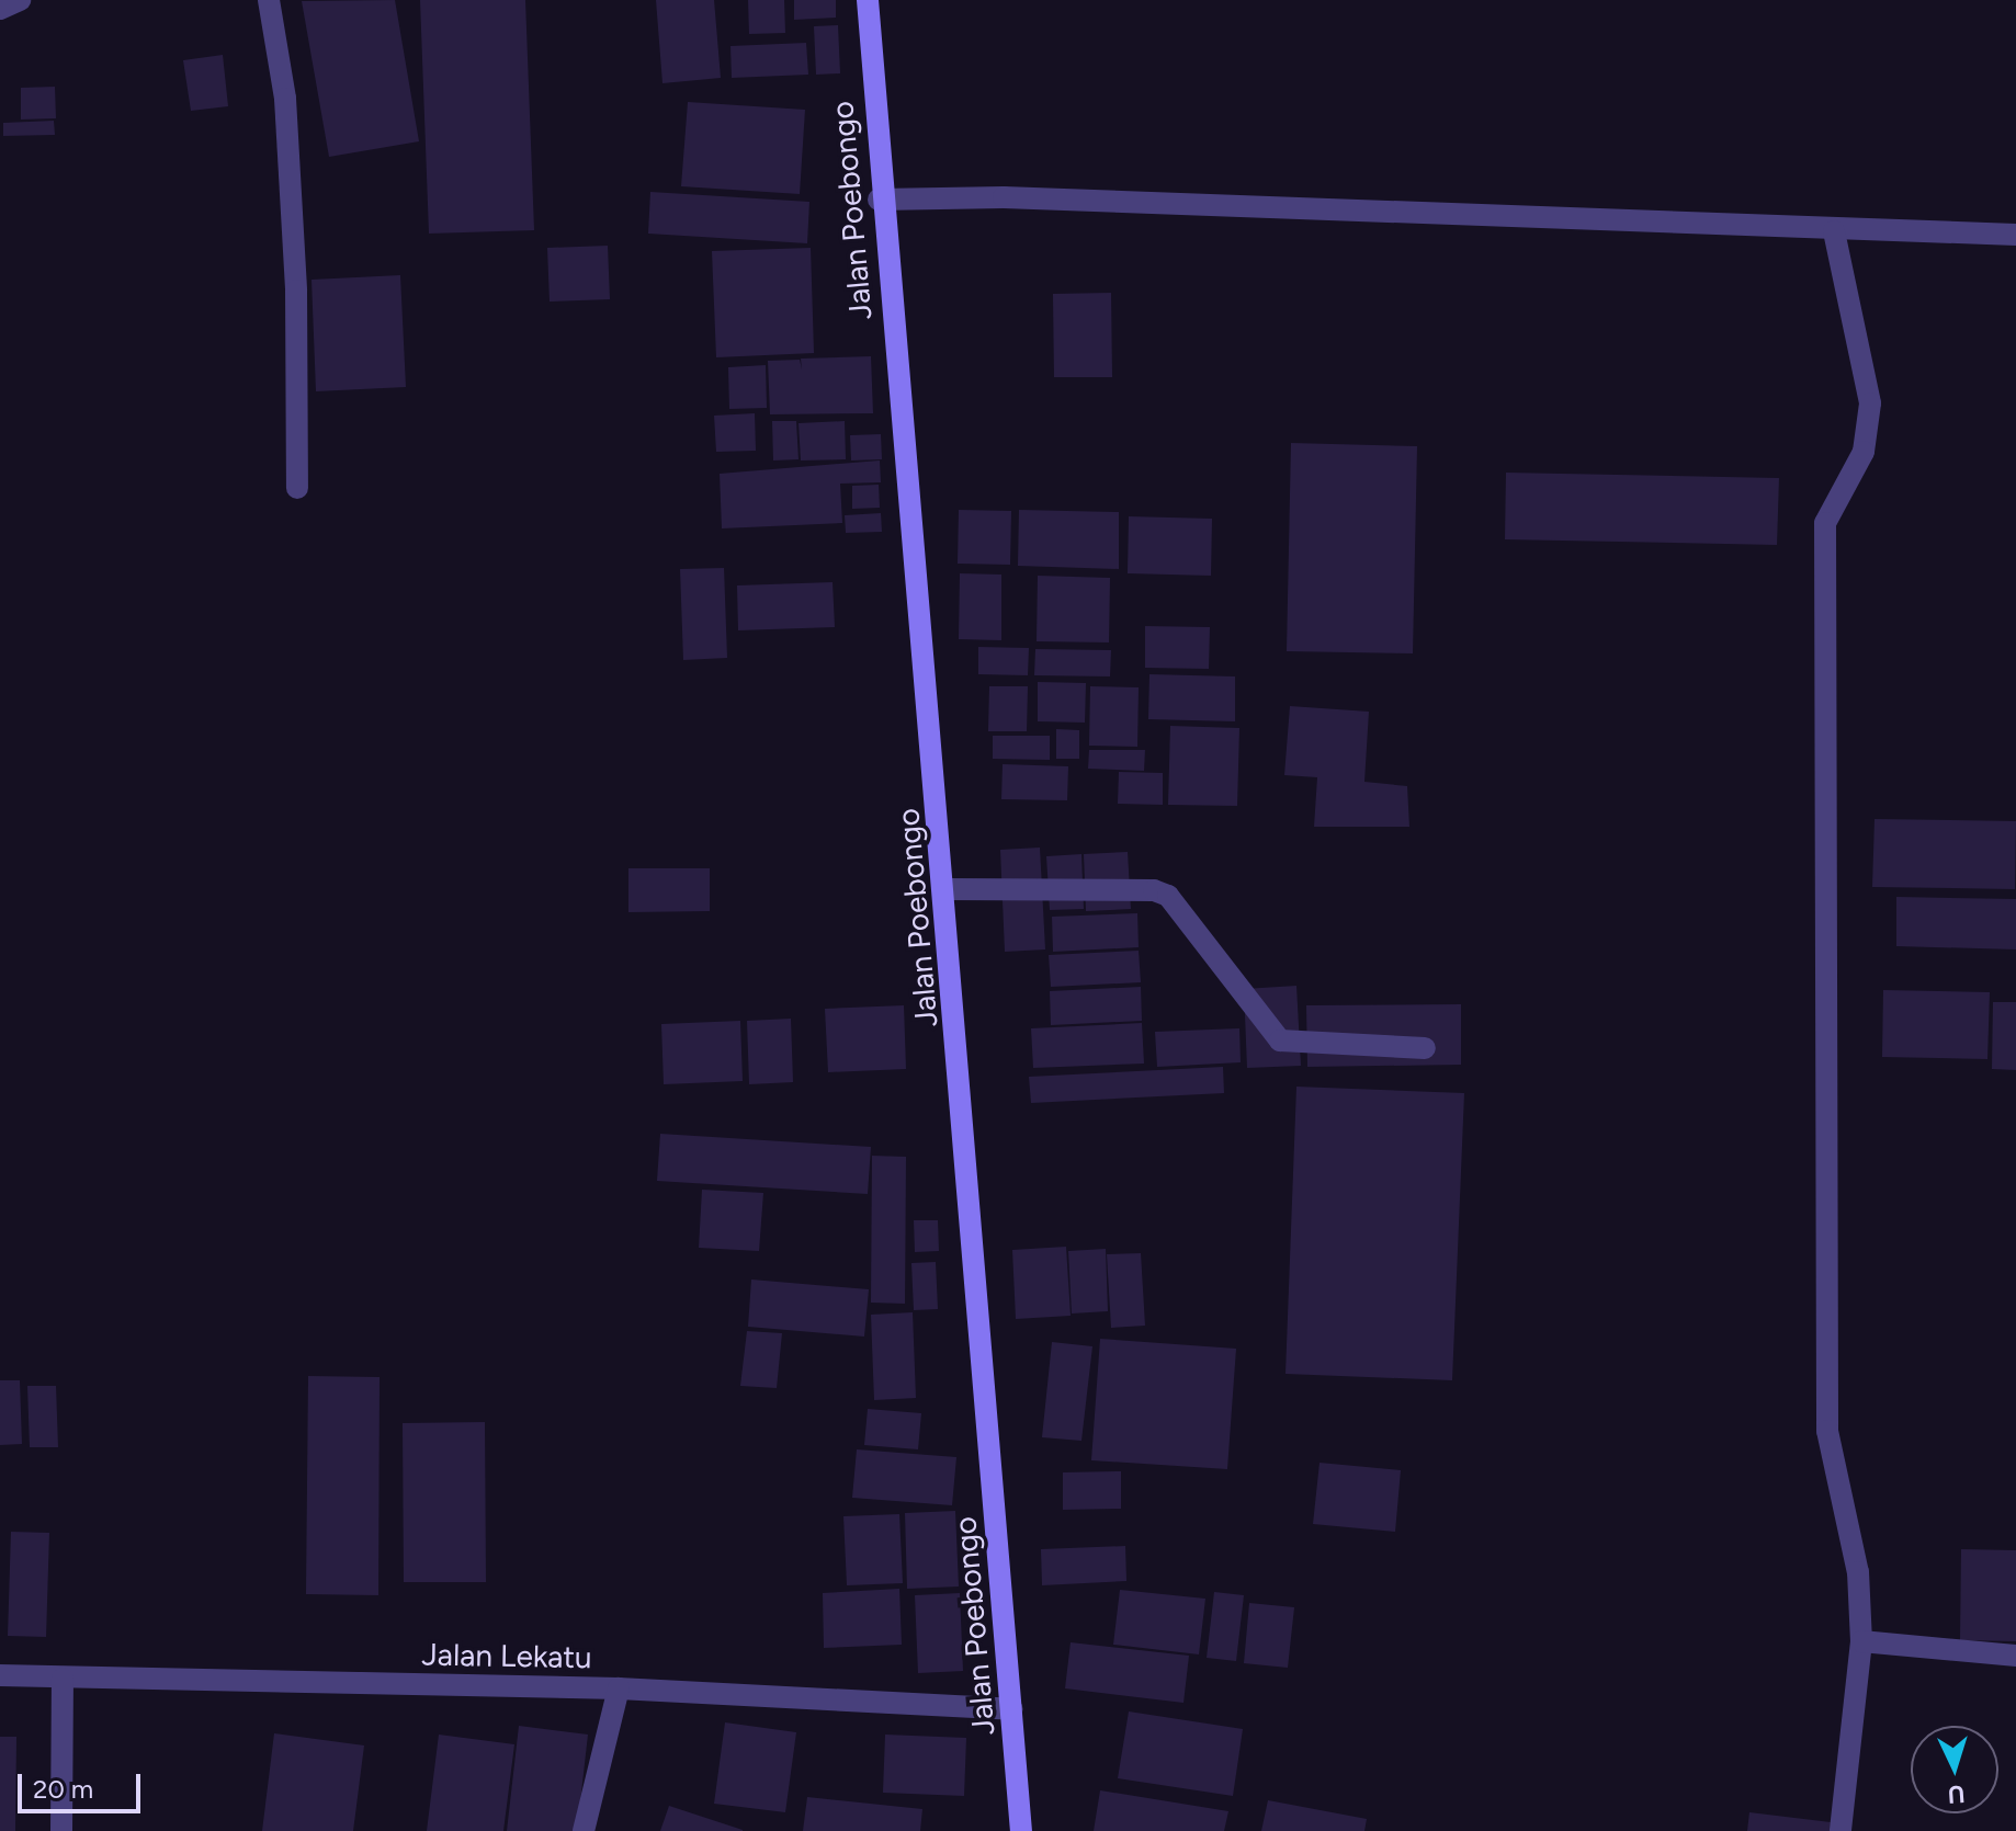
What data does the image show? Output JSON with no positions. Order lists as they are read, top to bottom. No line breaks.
{"streets":{"main road":["Jalan Poebongo"],"street":["Jalan Lekatu"]},"crossings":[["Jalan Poebongo","Jalan Lekatu"]],"scale_bar":"20 m","north":"bottom"}
